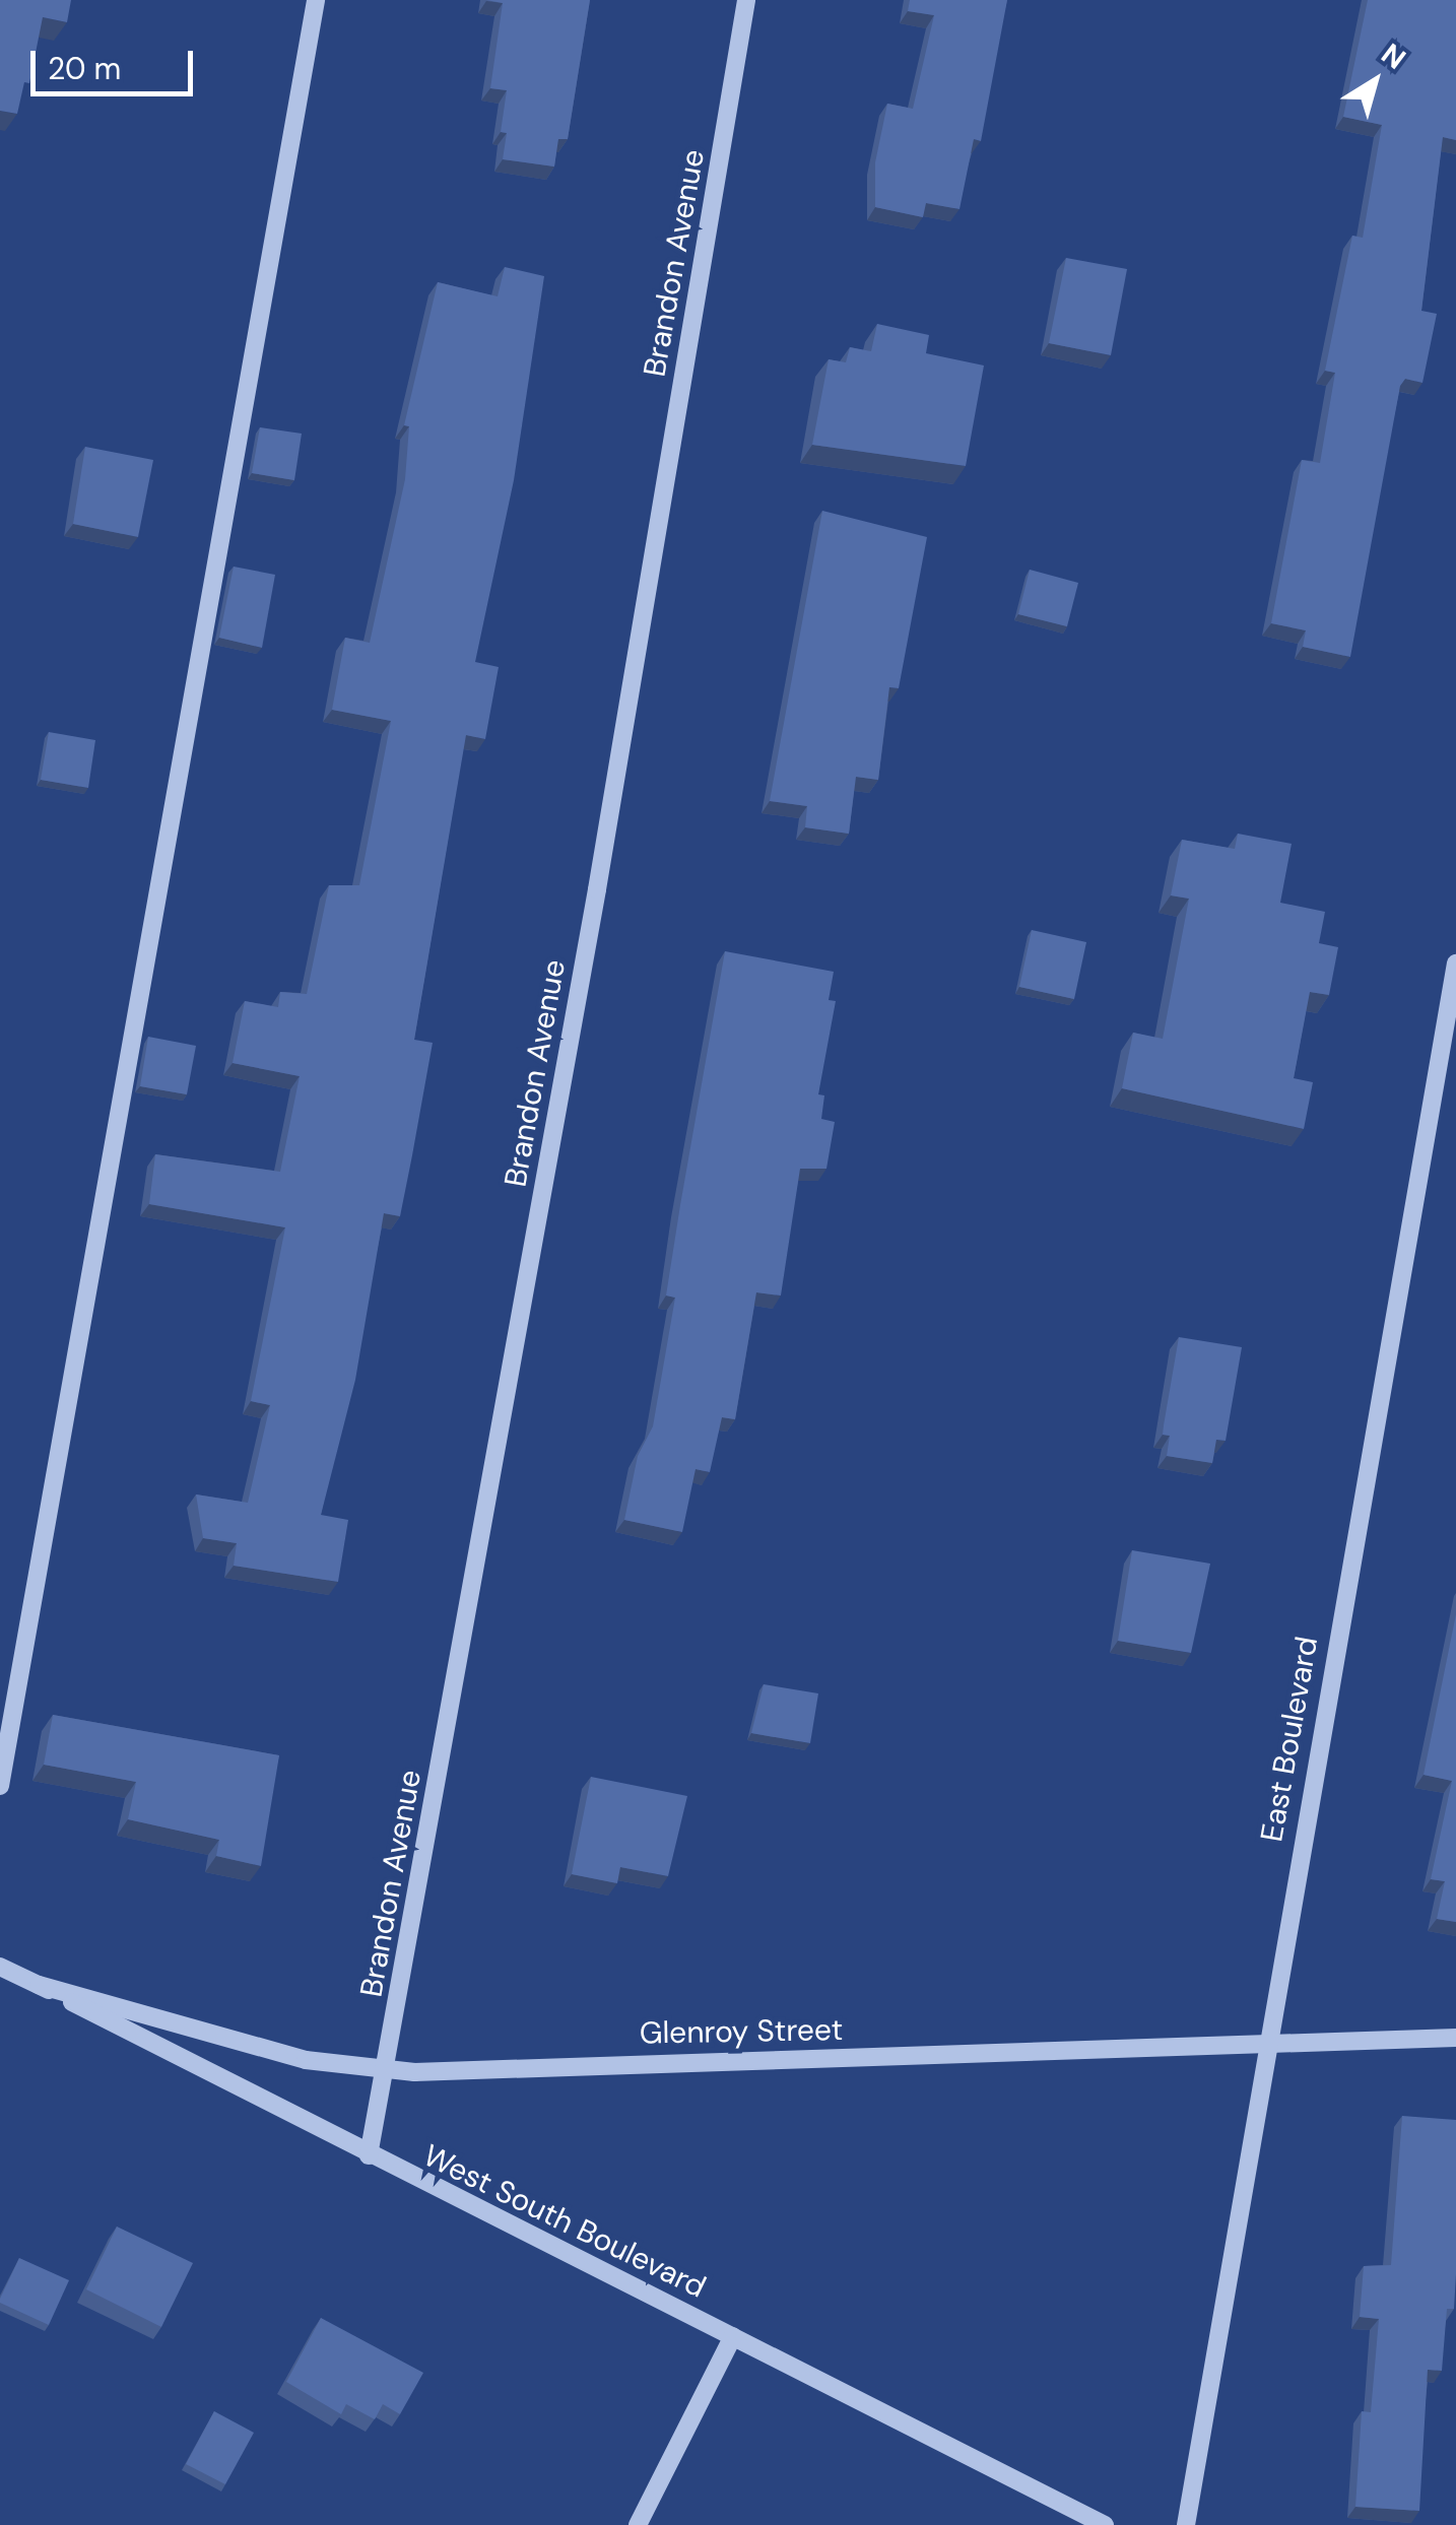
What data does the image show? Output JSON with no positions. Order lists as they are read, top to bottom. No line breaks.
{"streets":{"street":["Brandon Avenue","East Boulevard","Glenroy Street","West South Boulevard"]},"crossings":[["Brandon Avenue","Glenroy Street"],["Brandon Avenue","West South Boulevard"],["East Boulevard","Glenroy Street"],["Glenroy Street","West South Boulevard"]],"scale_bar":"20 m","north":"top right"}
